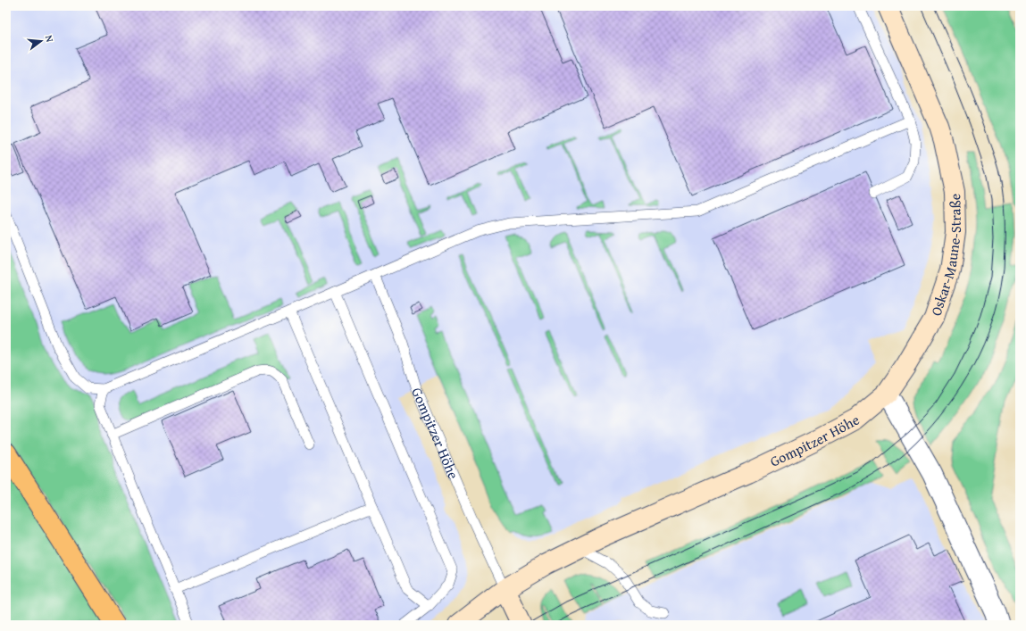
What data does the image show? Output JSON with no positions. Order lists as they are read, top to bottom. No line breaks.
{"streets":{"street":["Oskar-Maune-Straße","Gompitzer Höhe"]},"crossings":[["Oskar-Maune-Straße","Gompitzer Höhe"]],"north":"right"}
